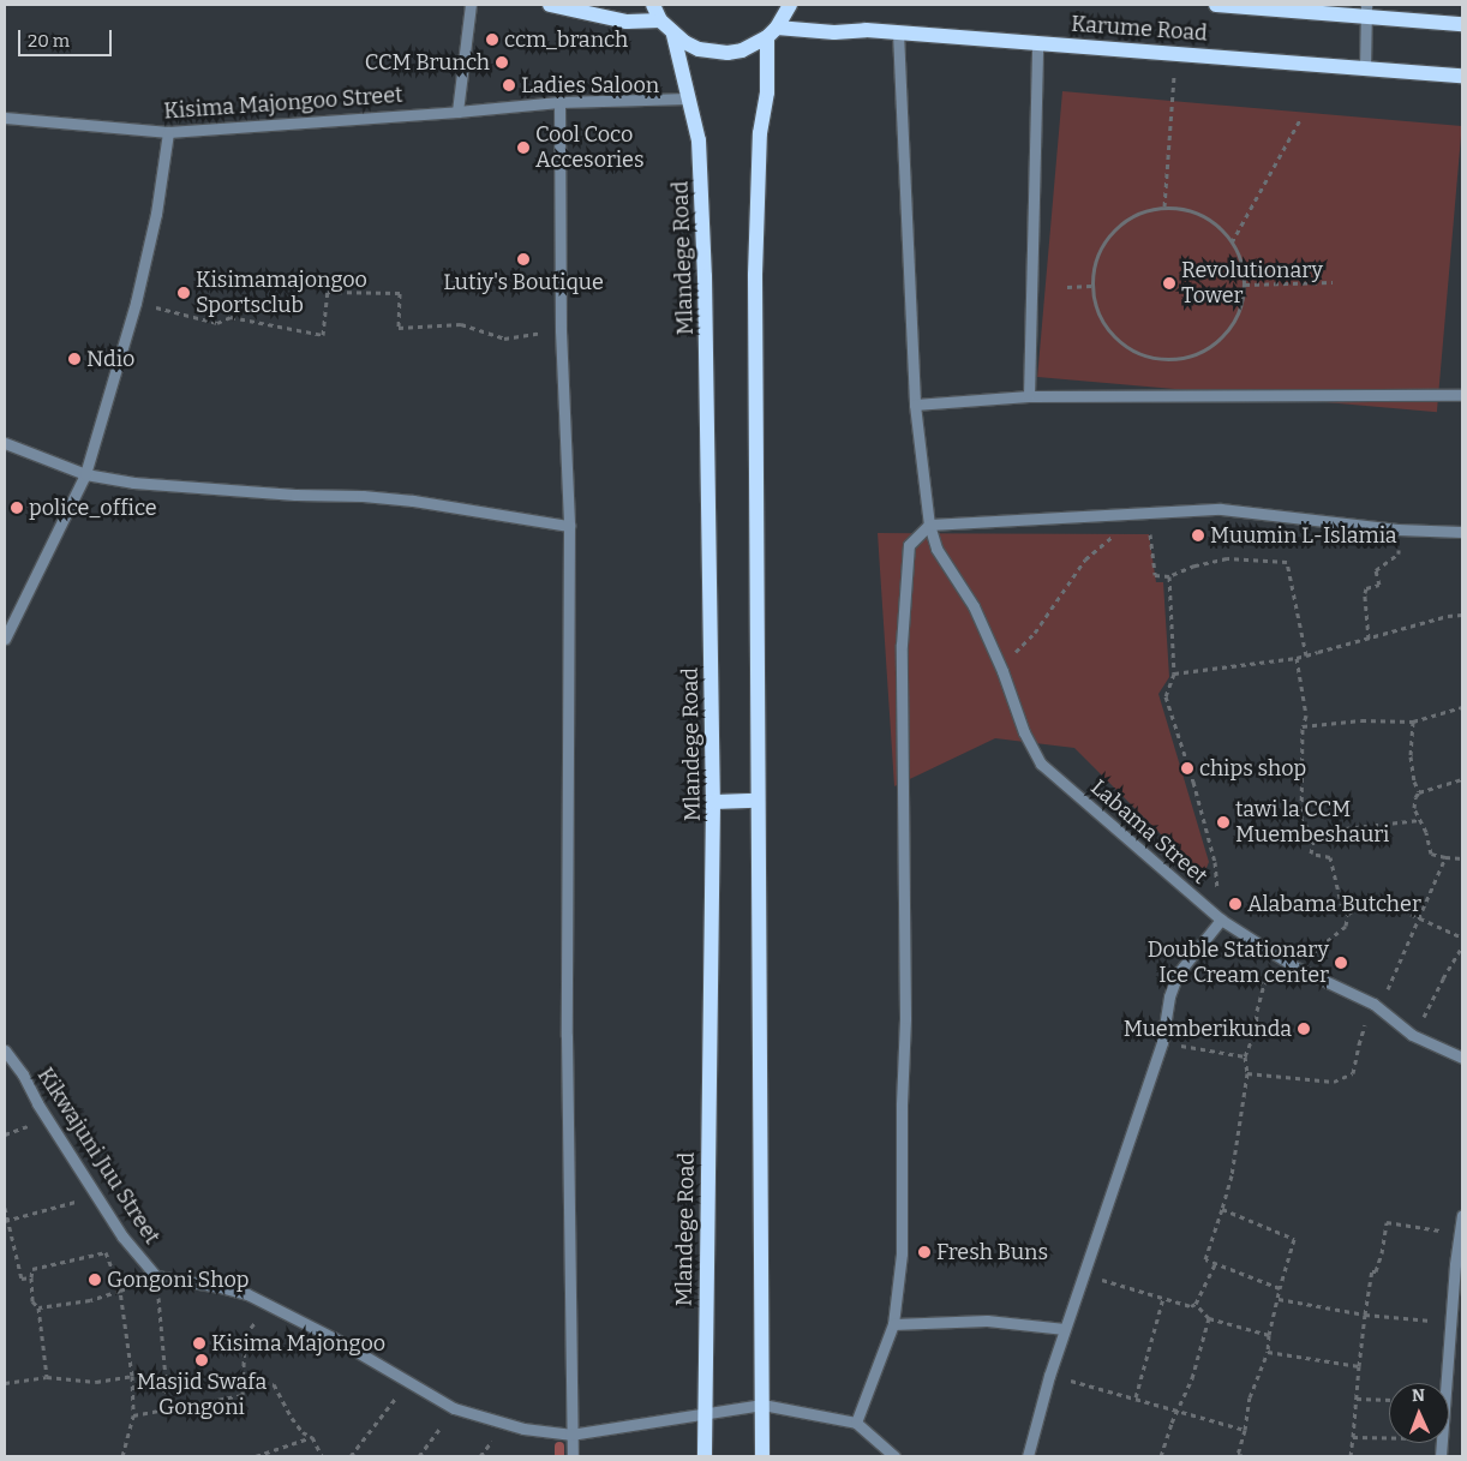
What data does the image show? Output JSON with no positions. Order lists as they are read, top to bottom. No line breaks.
{"streets":{"main road":["Karume Road","Mlandege Road"],"street":["Kisima Majongoo Street","Labama Street","Kikwajuni Juu Street"]},"crossings":[["Karume Road","Labama Street"],["Kisima Majongoo Street","Mlandege Road"],["Mlandege Road","Kikwajuni Juu Street"]],"places":["ccm_branch","CCM Brunch","Ladies Saloon","Cool Coco Accesories","Lutiy's Boutique","Revolutionary Tower","Kisimamajongoo Sportsclub","Ndio","police_office","Muumin L-Islamia","chips shop","tawi la CCM Muembeshauri","Alabama Butcher","Double Stationary Ice Cream center","Muemberikunda","Fresh Buns","Gongoni Shop","Kisima Majongoo","Masjid Swafa Gongoni"],"scale_bar":"20 m","north":"top"}
